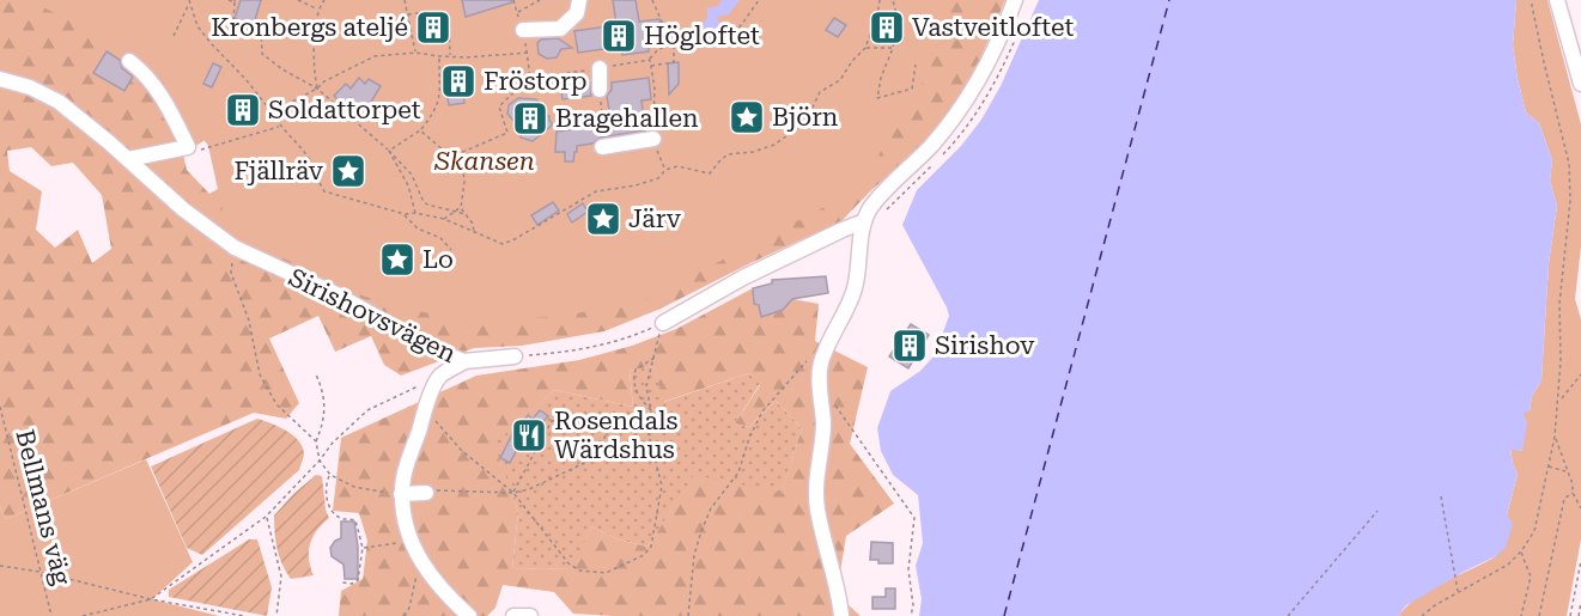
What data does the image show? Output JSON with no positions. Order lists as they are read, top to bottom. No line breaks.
{"streets":{"street":["Sirishovsvägen"],"path":["Bellmans väg"]},"parks":["Skansen"],"places":{"building":["Kronbergs ateljé","Vastveitloftet","Högloftet","Fröstorp","Soldattorpet","Bragehallen","Sirishov"],"place":["Björn","Fjällräv","Järv","Lo"],"restaurant":["Rosendals Wärdshus"]}}
